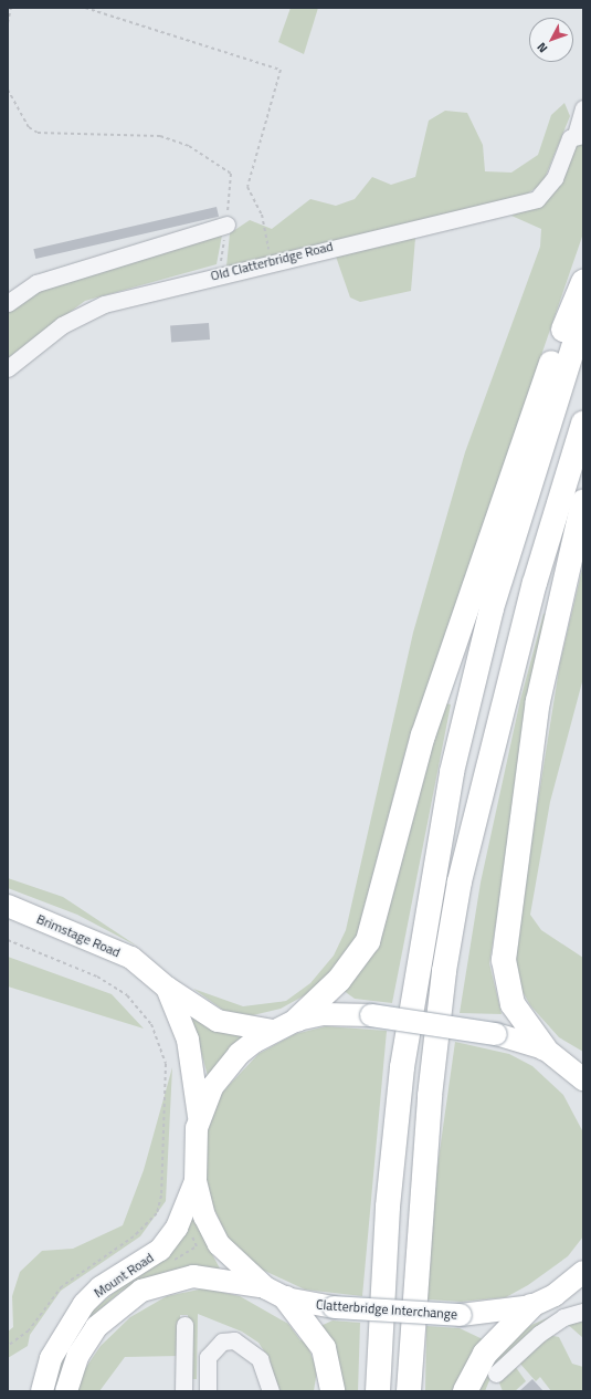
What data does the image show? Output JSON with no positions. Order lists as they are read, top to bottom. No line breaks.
{"streets":{"main road":["Brimstage Road","Mount Road","Clatterbridge Interchange"],"street":["Old Clatterbridge Road"]},"crossings":[["Mount Road","Clatterbridge Interchange"]],"north":"bottom left"}
